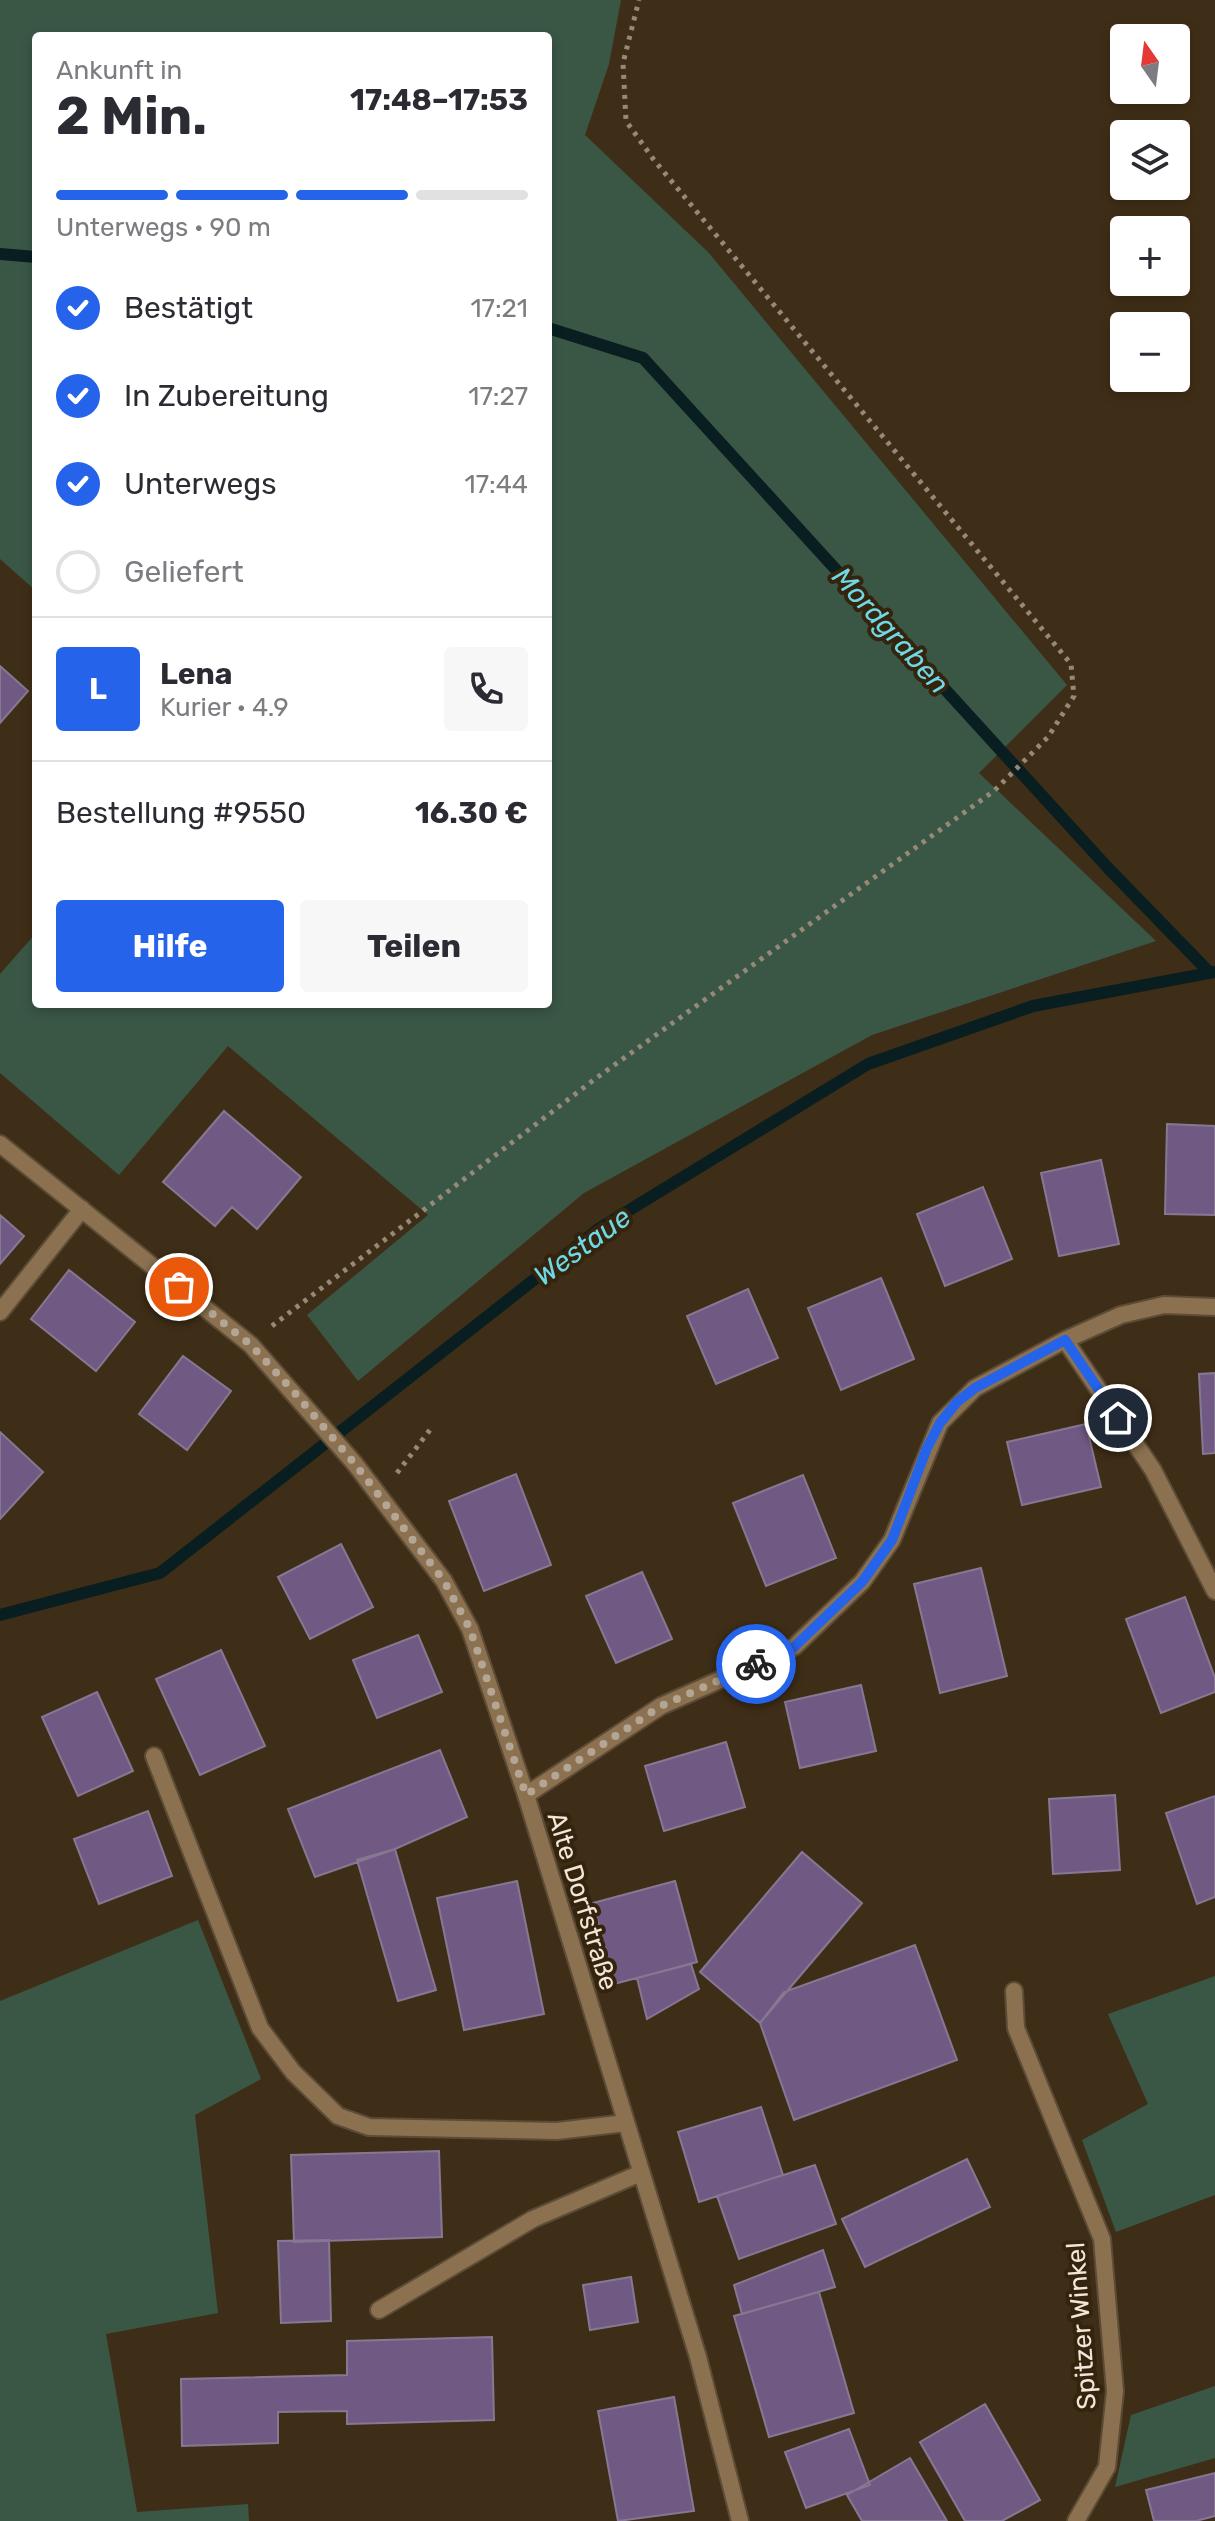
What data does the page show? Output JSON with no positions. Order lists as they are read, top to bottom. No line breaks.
{"streets":{"street":["Alte Dorfstraße","Spitzer Winkel"]},"water":["Mordgraben","Westaue"],"north":"top","page":{"map_buttons":["+","−"],"heading":["2 Min.","Ankunft in","17:48–17:53"],"panel":["Lena","Kurier · 4.9","Bestellung #9550","16.30 €"],"bar":"Unterwegs · 90 m","list":[["Bestätigt","17:21"],["In Zubereitung","17:27"],["Unterwegs","17:44"],"Geliefert"],"round":"L","buttons":["Hilfe","Teilen"]}}
